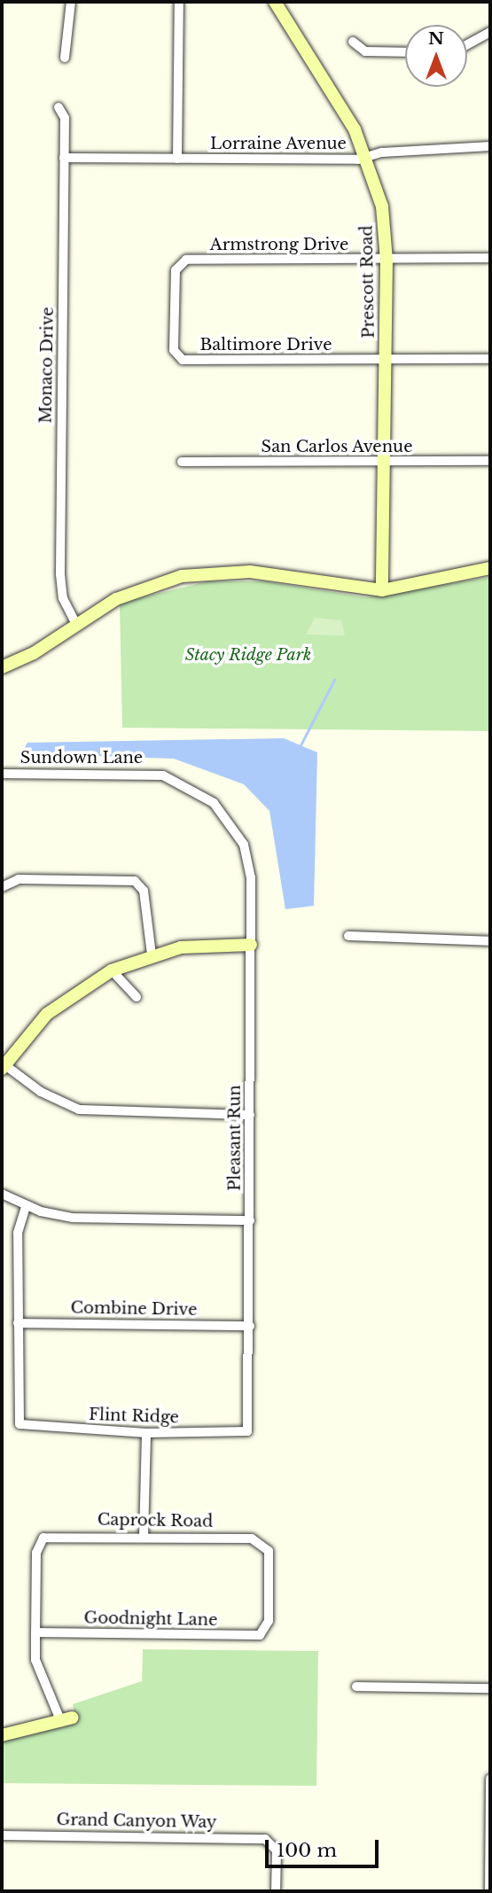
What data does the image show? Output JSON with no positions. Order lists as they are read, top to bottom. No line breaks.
{"streets":{"street":["Lorraine Avenue","Armstrong Drive","Prescott Road","Baltimore Drive","Monaco Drive","San Carlos Avenue","Sundown Lane","Pleasant Run","Combine Drive","Flint Ridge","Caprock Road","Goodnight Lane","Grand Canyon Way"]},"crossings":[["Lorraine Avenue","Prescott Road"],["Lorraine Avenue","Monaco Drive"],["Armstrong Drive","Prescott Road"],["Armstrong Drive","Baltimore Drive"],["Prescott Road","Baltimore Drive"],["Prescott Road","San Carlos Avenue"],["Sundown Lane","Pleasant Run"],["Pleasant Run","Combine Drive"],["Pleasant Run","Flint Ridge"],["Combine Drive","Flint Ridge"],["Caprock Road","Goodnight Lane"]],"parks":["Stacy Ridge Park"],"scale_bar":"100 m","north":"top"}
